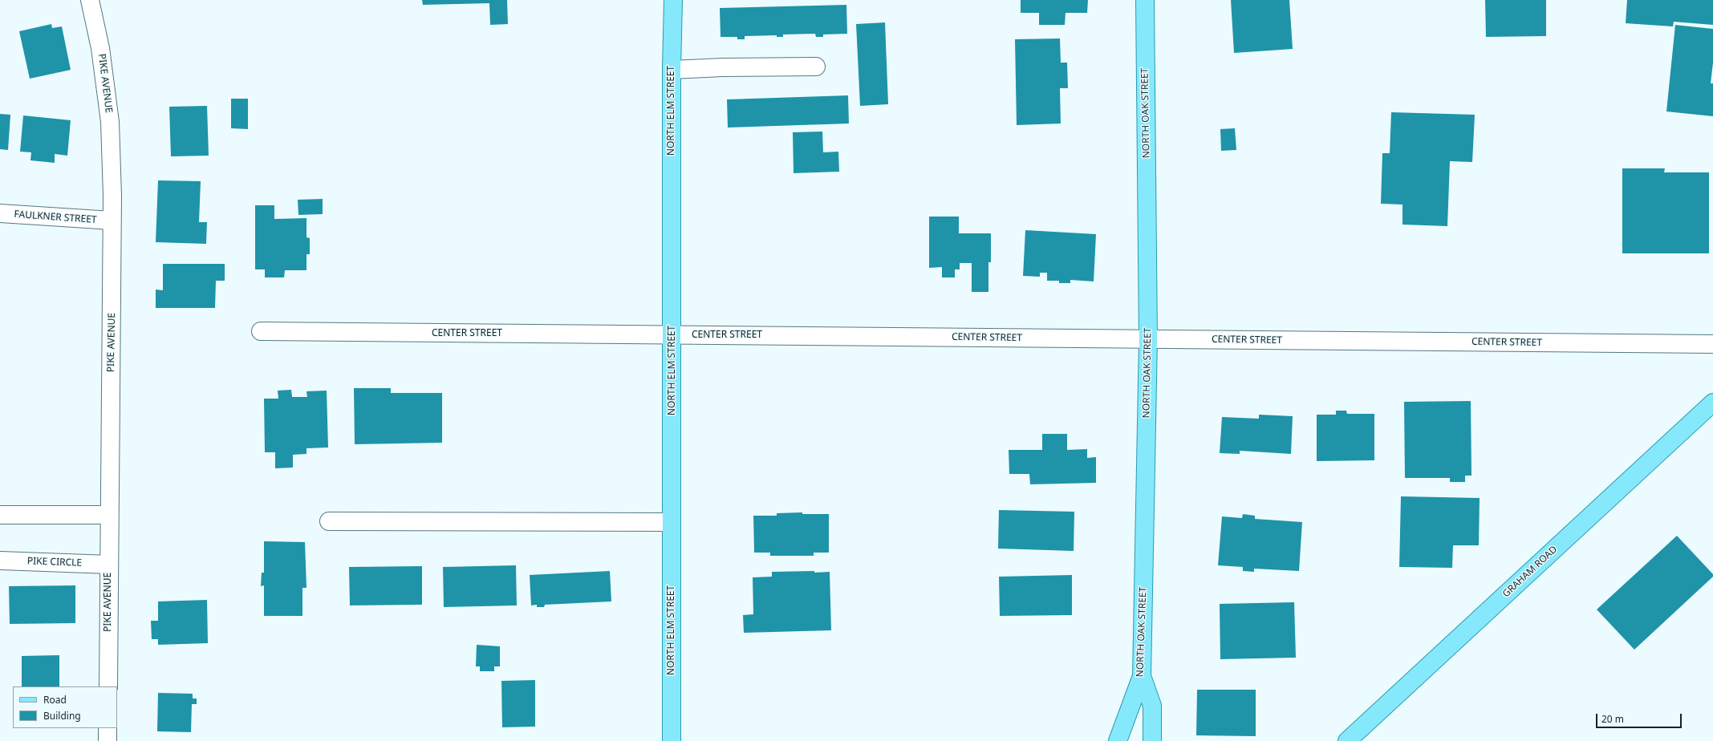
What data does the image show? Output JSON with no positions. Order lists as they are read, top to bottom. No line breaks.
{"streets":{"main road":["NORTH ELM STREET","NORTH OAK STREET","GRAHAM ROAD"],"street":["PIKE AVENUE","FAULKNER STREET","CENTER STREET","PIKE CIRCLE"]},"crossings":[["PIKE AVENUE","FAULKNER STREET"],["PIKE AVENUE","PIKE CIRCLE"],["NORTH ELM STREET","CENTER STREET"],["NORTH OAK STREET","CENTER STREET"]],"legend":["Road","Building"],"scale_bar":"20 m"}
